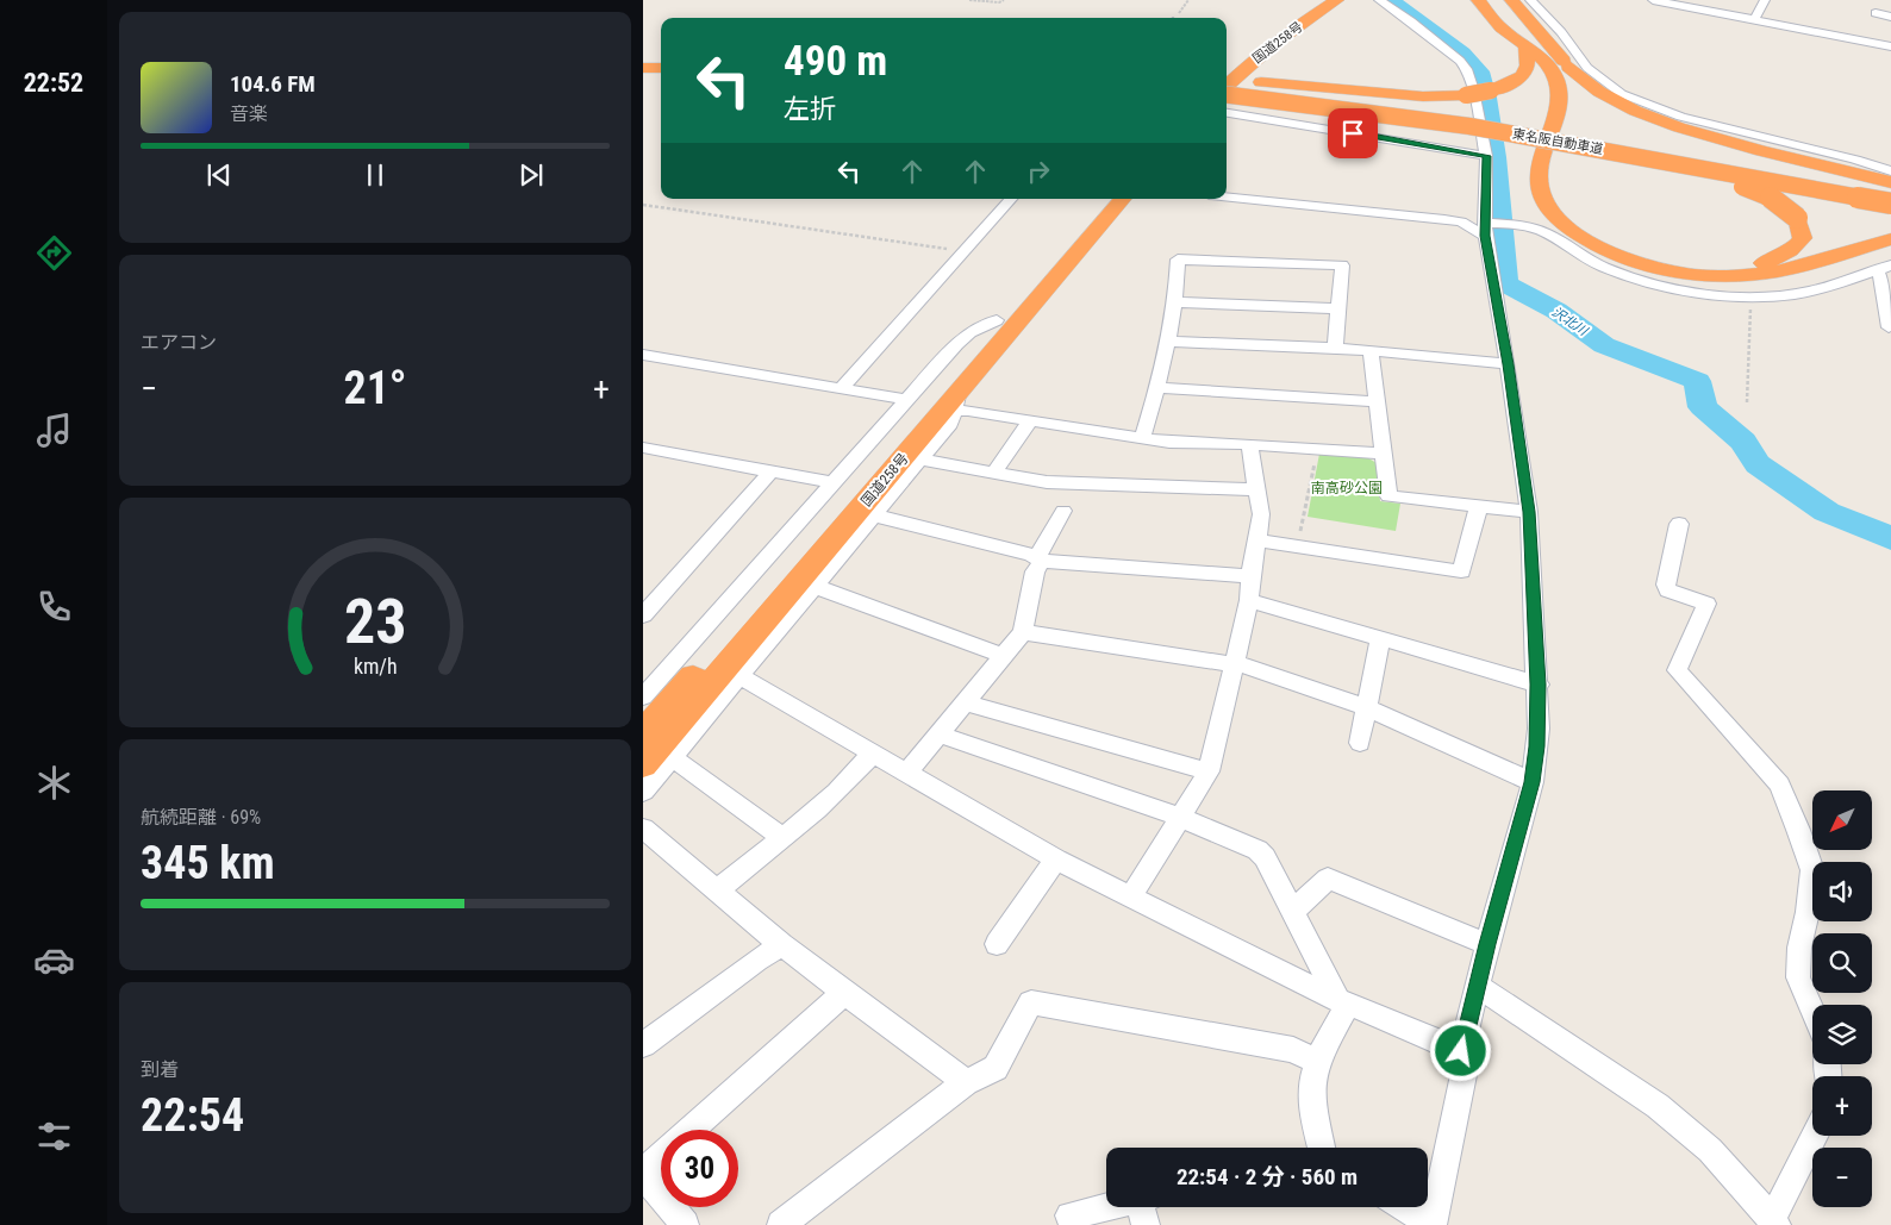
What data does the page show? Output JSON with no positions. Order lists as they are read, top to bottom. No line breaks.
{"streets":{"highway":["国道258号","東名阪自動車道"]},"water":["沢北川"],"parks":["南高砂公園"],"north":"bottom left","page":{"tabs":"22:52","turn":["490 m","左折"],"song":["104.6 FM","音楽"],"tile":["エアコン",["航続距離 · 69%","345 km"],["到着","22:54"]],"heat":["−","21°","+"],"map_buttons":["+","−"],"limit":"30","trip":"22:54 · 2 分 · 560 m","gauge":["23","km/h"]}}
